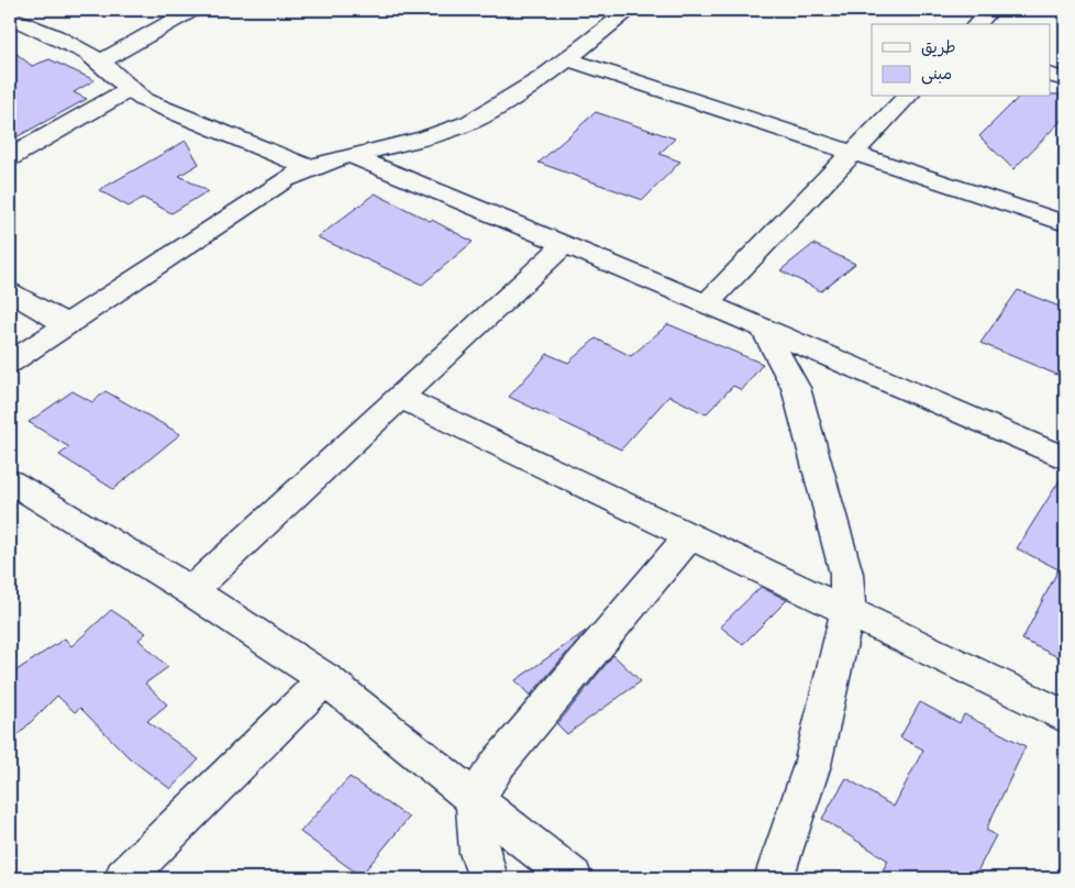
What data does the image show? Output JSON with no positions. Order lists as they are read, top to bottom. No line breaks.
{"legend":["طريق","مبنى"]}
